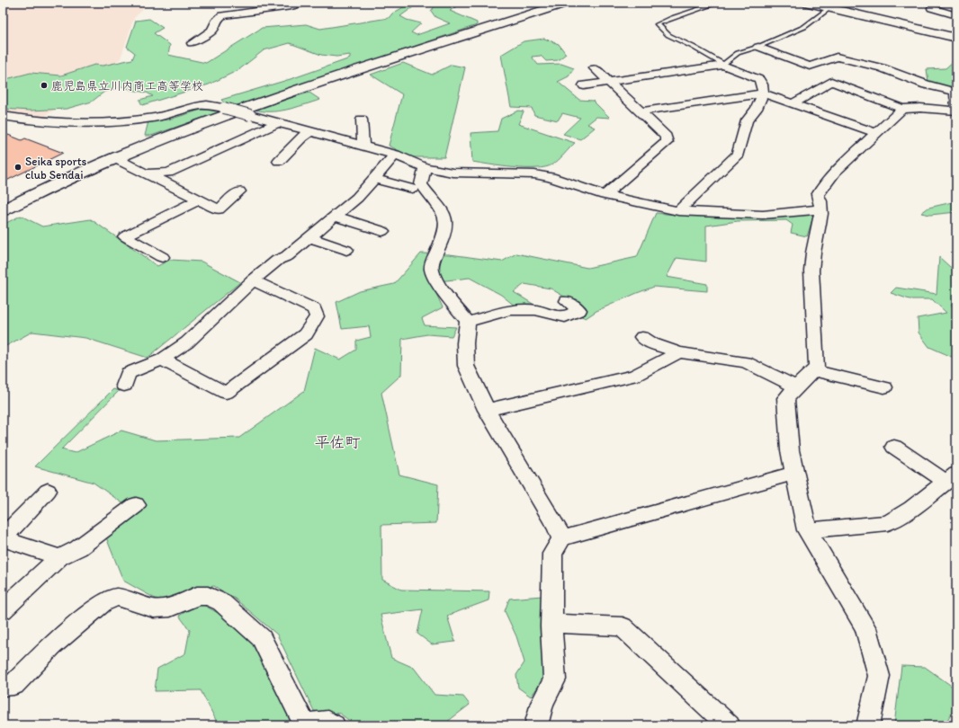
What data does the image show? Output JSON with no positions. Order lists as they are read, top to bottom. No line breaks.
{"districts":["平佐町"],"places":["鹿児島県立川内商工高等学校","Seika sports club Sendai"]}
